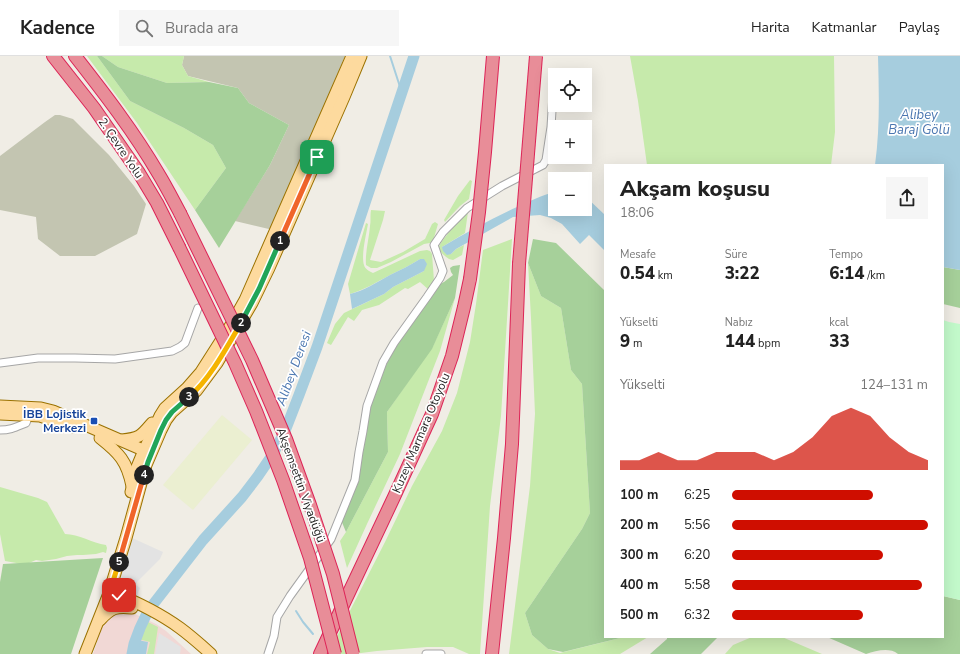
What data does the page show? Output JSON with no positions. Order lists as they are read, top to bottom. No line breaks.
{"streets":{"highway":["2. Çevre Yolu","Kuzey Marmara Otoyolu","Akşemsettin Viyadüğü"]},"crossings":[["2. Çevre Yolu","Akşemsettin Viyadüğü"]],"water":["Alibey Baraj Gölü","Alibey Deresi"],"places":{"transit":["İBB Lojistik Merkezi"]},"page":{"header":"Kadence","search":"Burada ara","nav":["Harita","Katmanlar","Paylaş"],"map_buttons":["+","−"],"heading":["Akşam koşusu","18:06"],"pins":["1","2","3","4","5"],"stats":[["Mesafe","0.54 km"],["Süre","3:22"],["Tempo","6:14 /km"],["Yükselti","9 m"],["Nabız","144 bpm"],["kcal","33"]],"chart":["Yükselti","124–131 m"],"list":[{"name":"100 m","note":"6:25"},{"name":"200 m","note":"5:56"},{"name":"300 m","note":"6:20"},{"name":"400 m","note":"5:58"},{"name":"500 m","note":"6:32"}]}}
